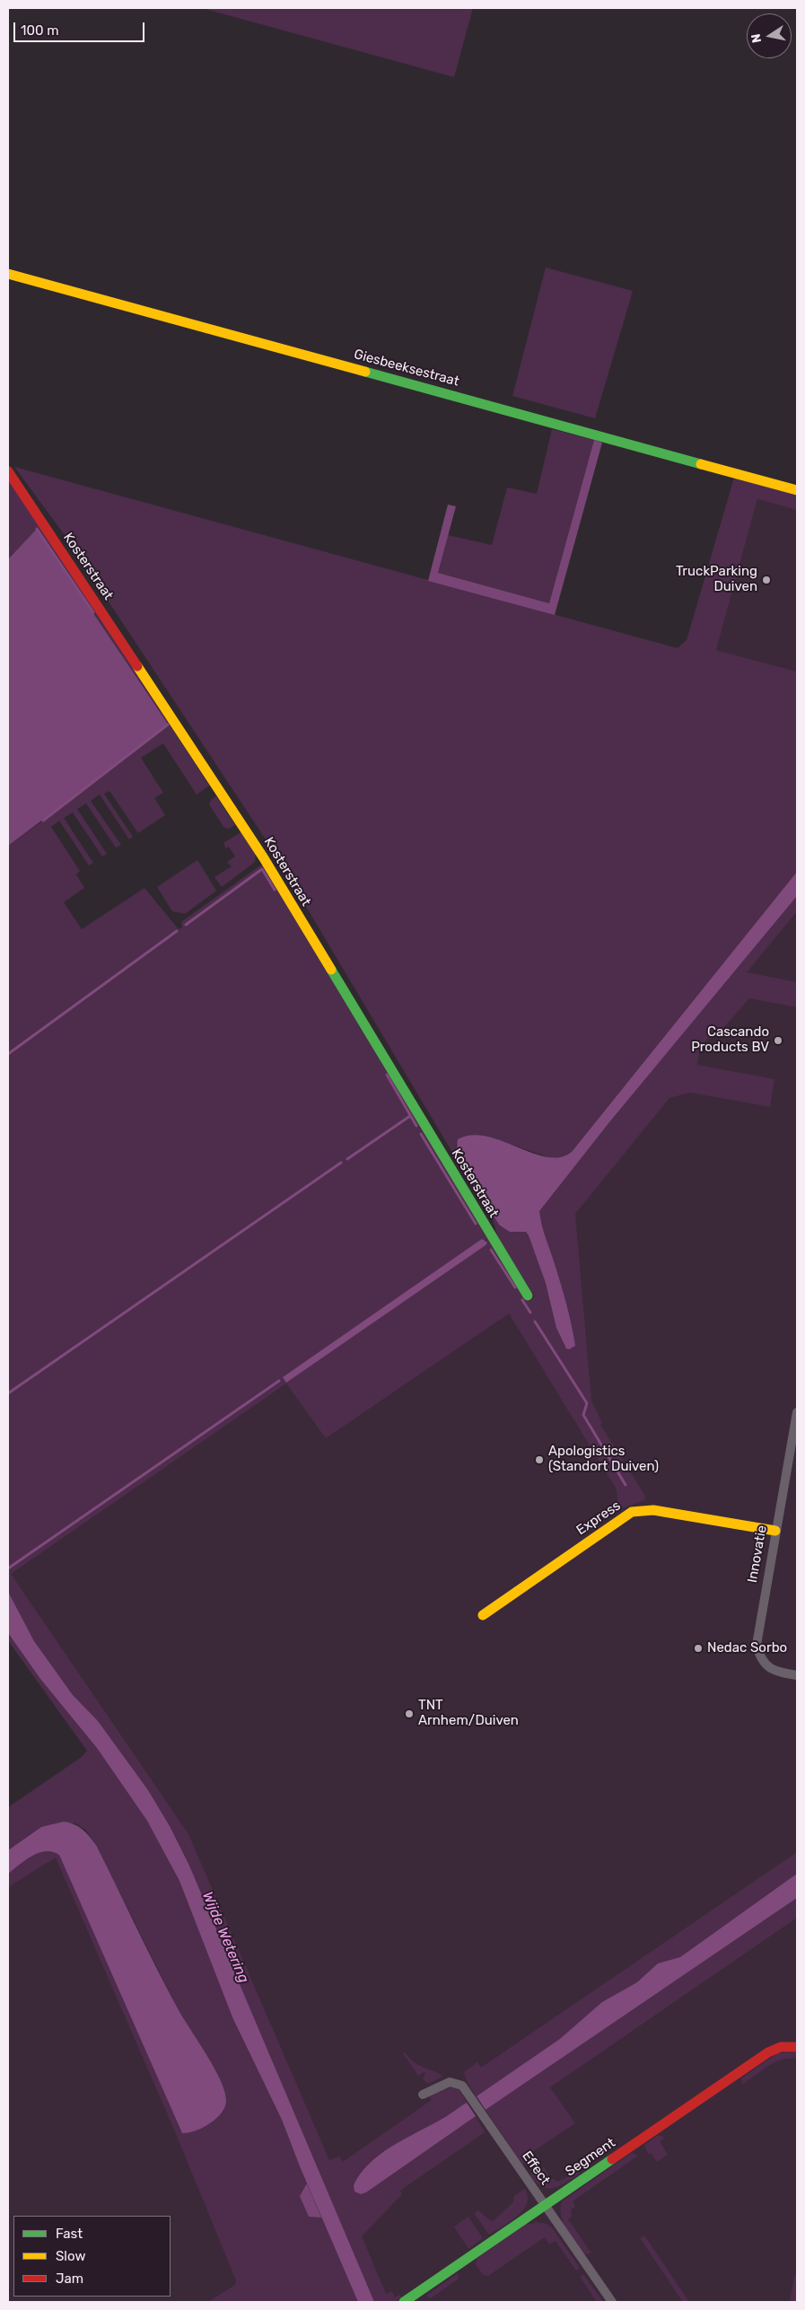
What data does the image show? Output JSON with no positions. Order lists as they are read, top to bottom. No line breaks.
{"streets":{"street":["Giesbeeksestraat","Kosterstraat","Express","Innovatie","Segment","Effect"]},"crossings":[["Express","Innovatie"],["Segment","Effect"]],"water":["Wijde Wetering"],"places":["TruckParking Duiven","Cascando Products BV","Apologistics (Standort Duiven)","Nedac Sorbo","TNT Arnhem/Duiven"],"legend":["Fast","Slow","Jam"],"scale_bar":"100 m","north":"left"}
